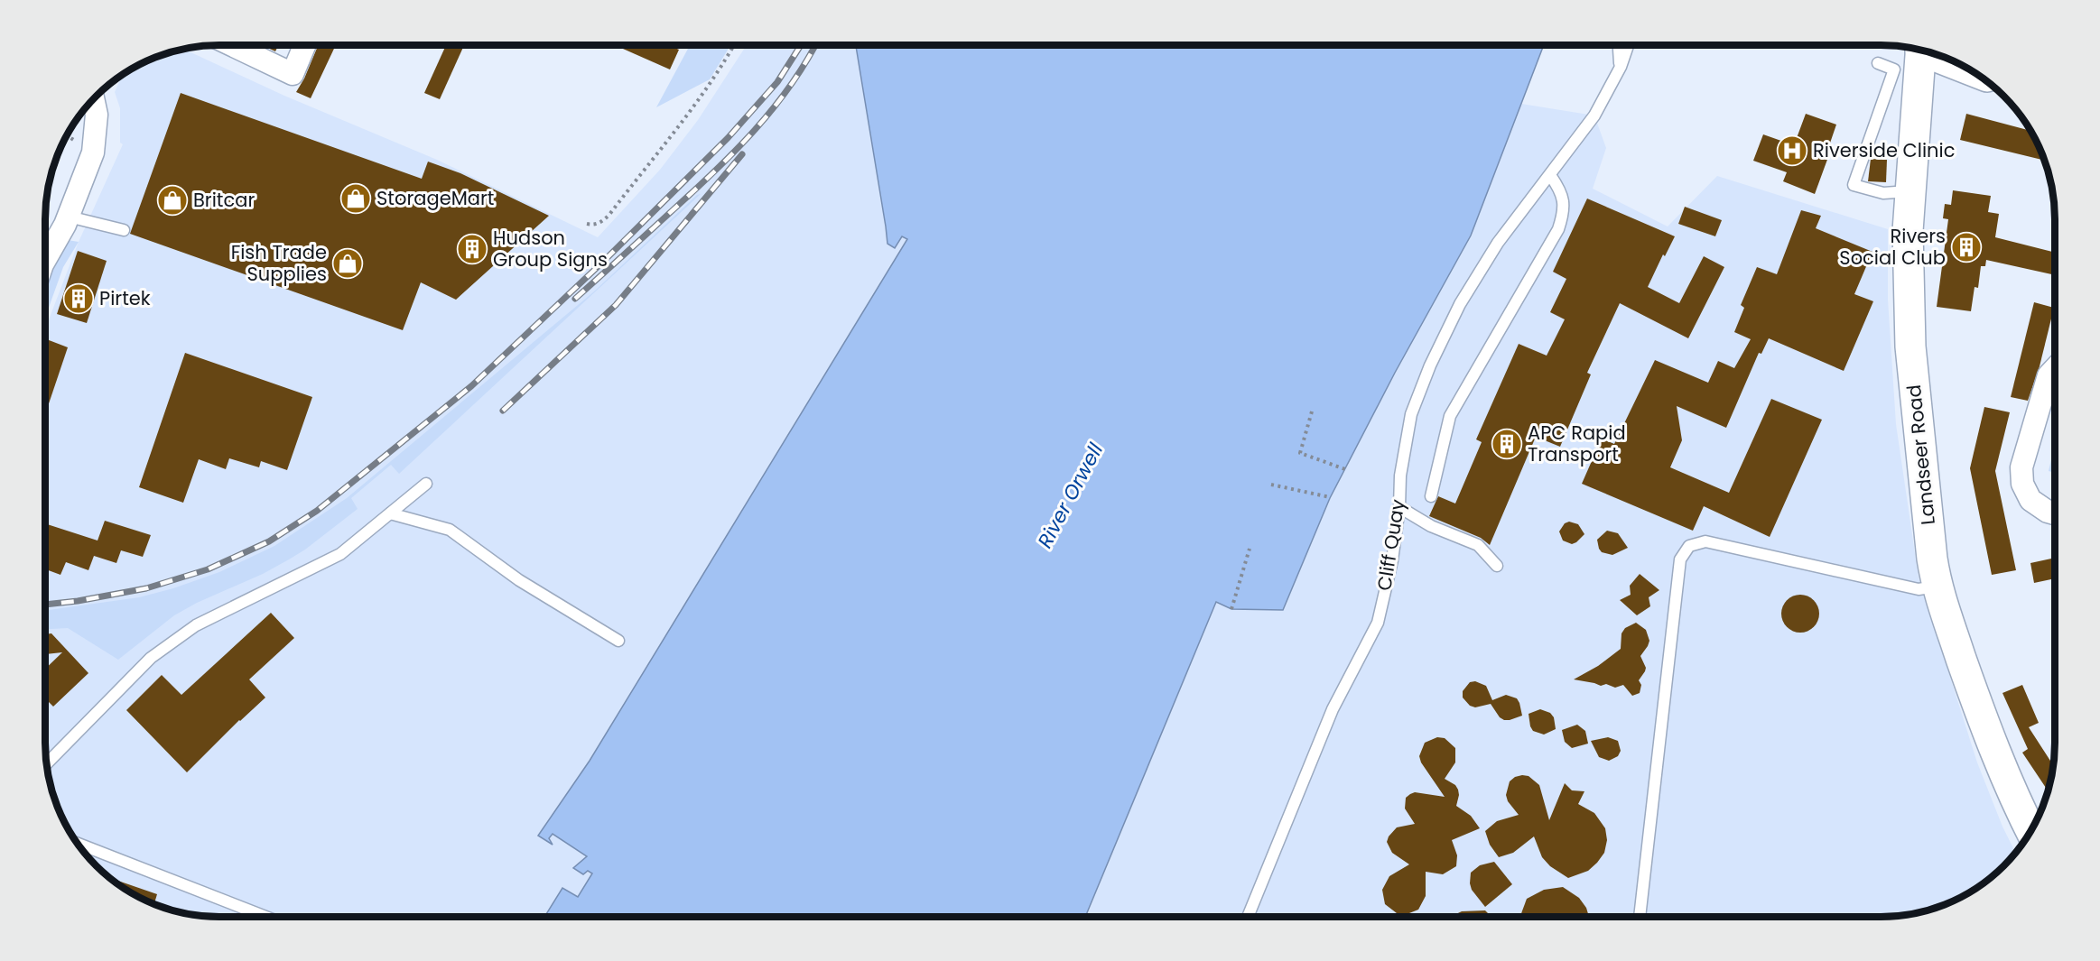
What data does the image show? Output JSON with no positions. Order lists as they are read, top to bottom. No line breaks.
{"streets":{"street":["Landseer Road"],"lane":["Cliff Quay"]},"water":["River Orwell"],"places":{"hospital":["Riverside Clinic"],"shop":["StorageMart","Britcar","Fish Trade Supplies"],"building":["Rivers Social Club","Hudson Group Signs","Pirtek","APC Rapid Transport"]}}
